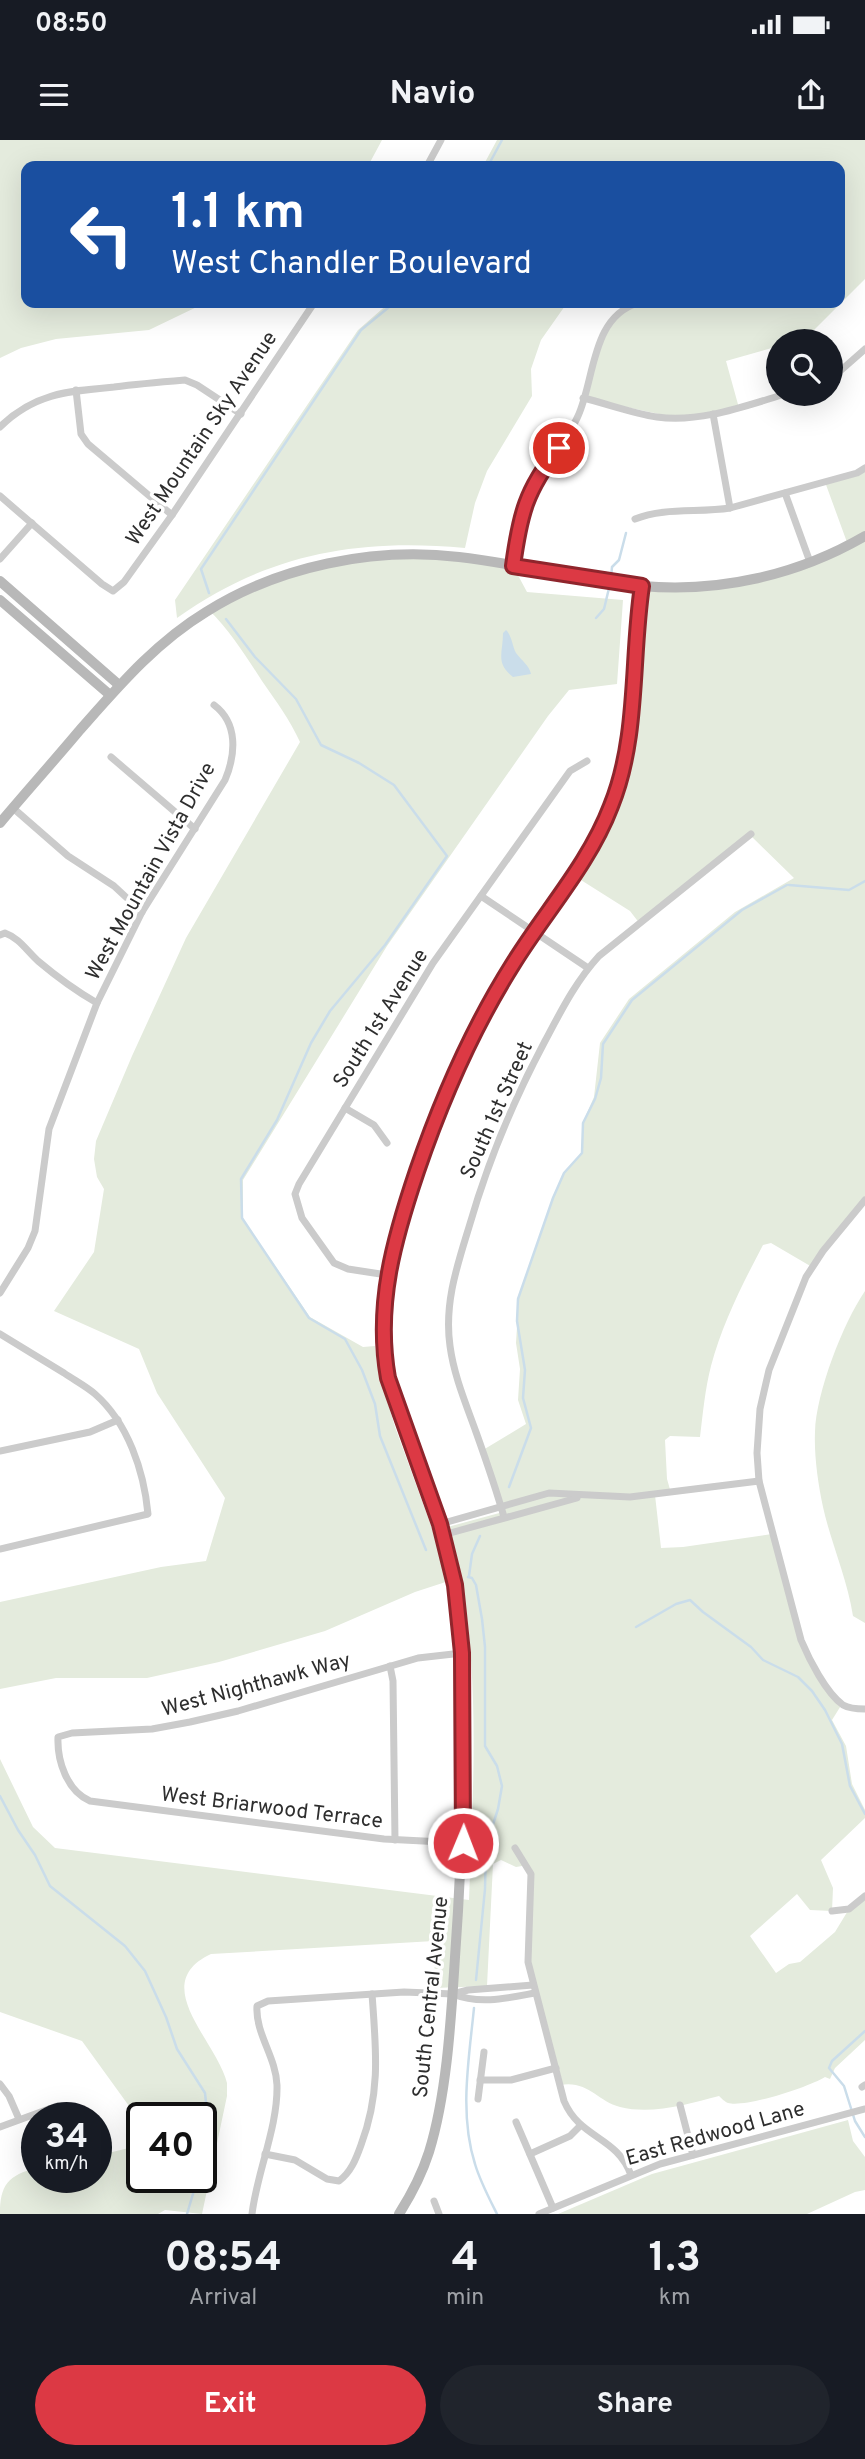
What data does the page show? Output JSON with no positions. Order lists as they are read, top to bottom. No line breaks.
{"streets":{"street":["West Mountain Sky Avenue","West Mountain Vista Drive","South 1st Avenue","South 1st Street","West Nighthawk Way","West Briarwood Terrace","South Central Avenue","East Redwood Lane"]},"crossings":[["South 1st Avenue","South Central Avenue"],["West Nighthawk Way","West Briarwood Terrace"],["West Nighthawk Way","South Central Avenue"],["West Briarwood Terrace","South Central Avenue"]],"page":{"status":"08:50","header":"Navio","turn":["1.1 km","West Chandler Boulevard"],"speed":"34 km/h","limit":"40","eta":["08:54","Arrival","4","min","1.3","km"],"buttons":["Exit","Share"]}}
